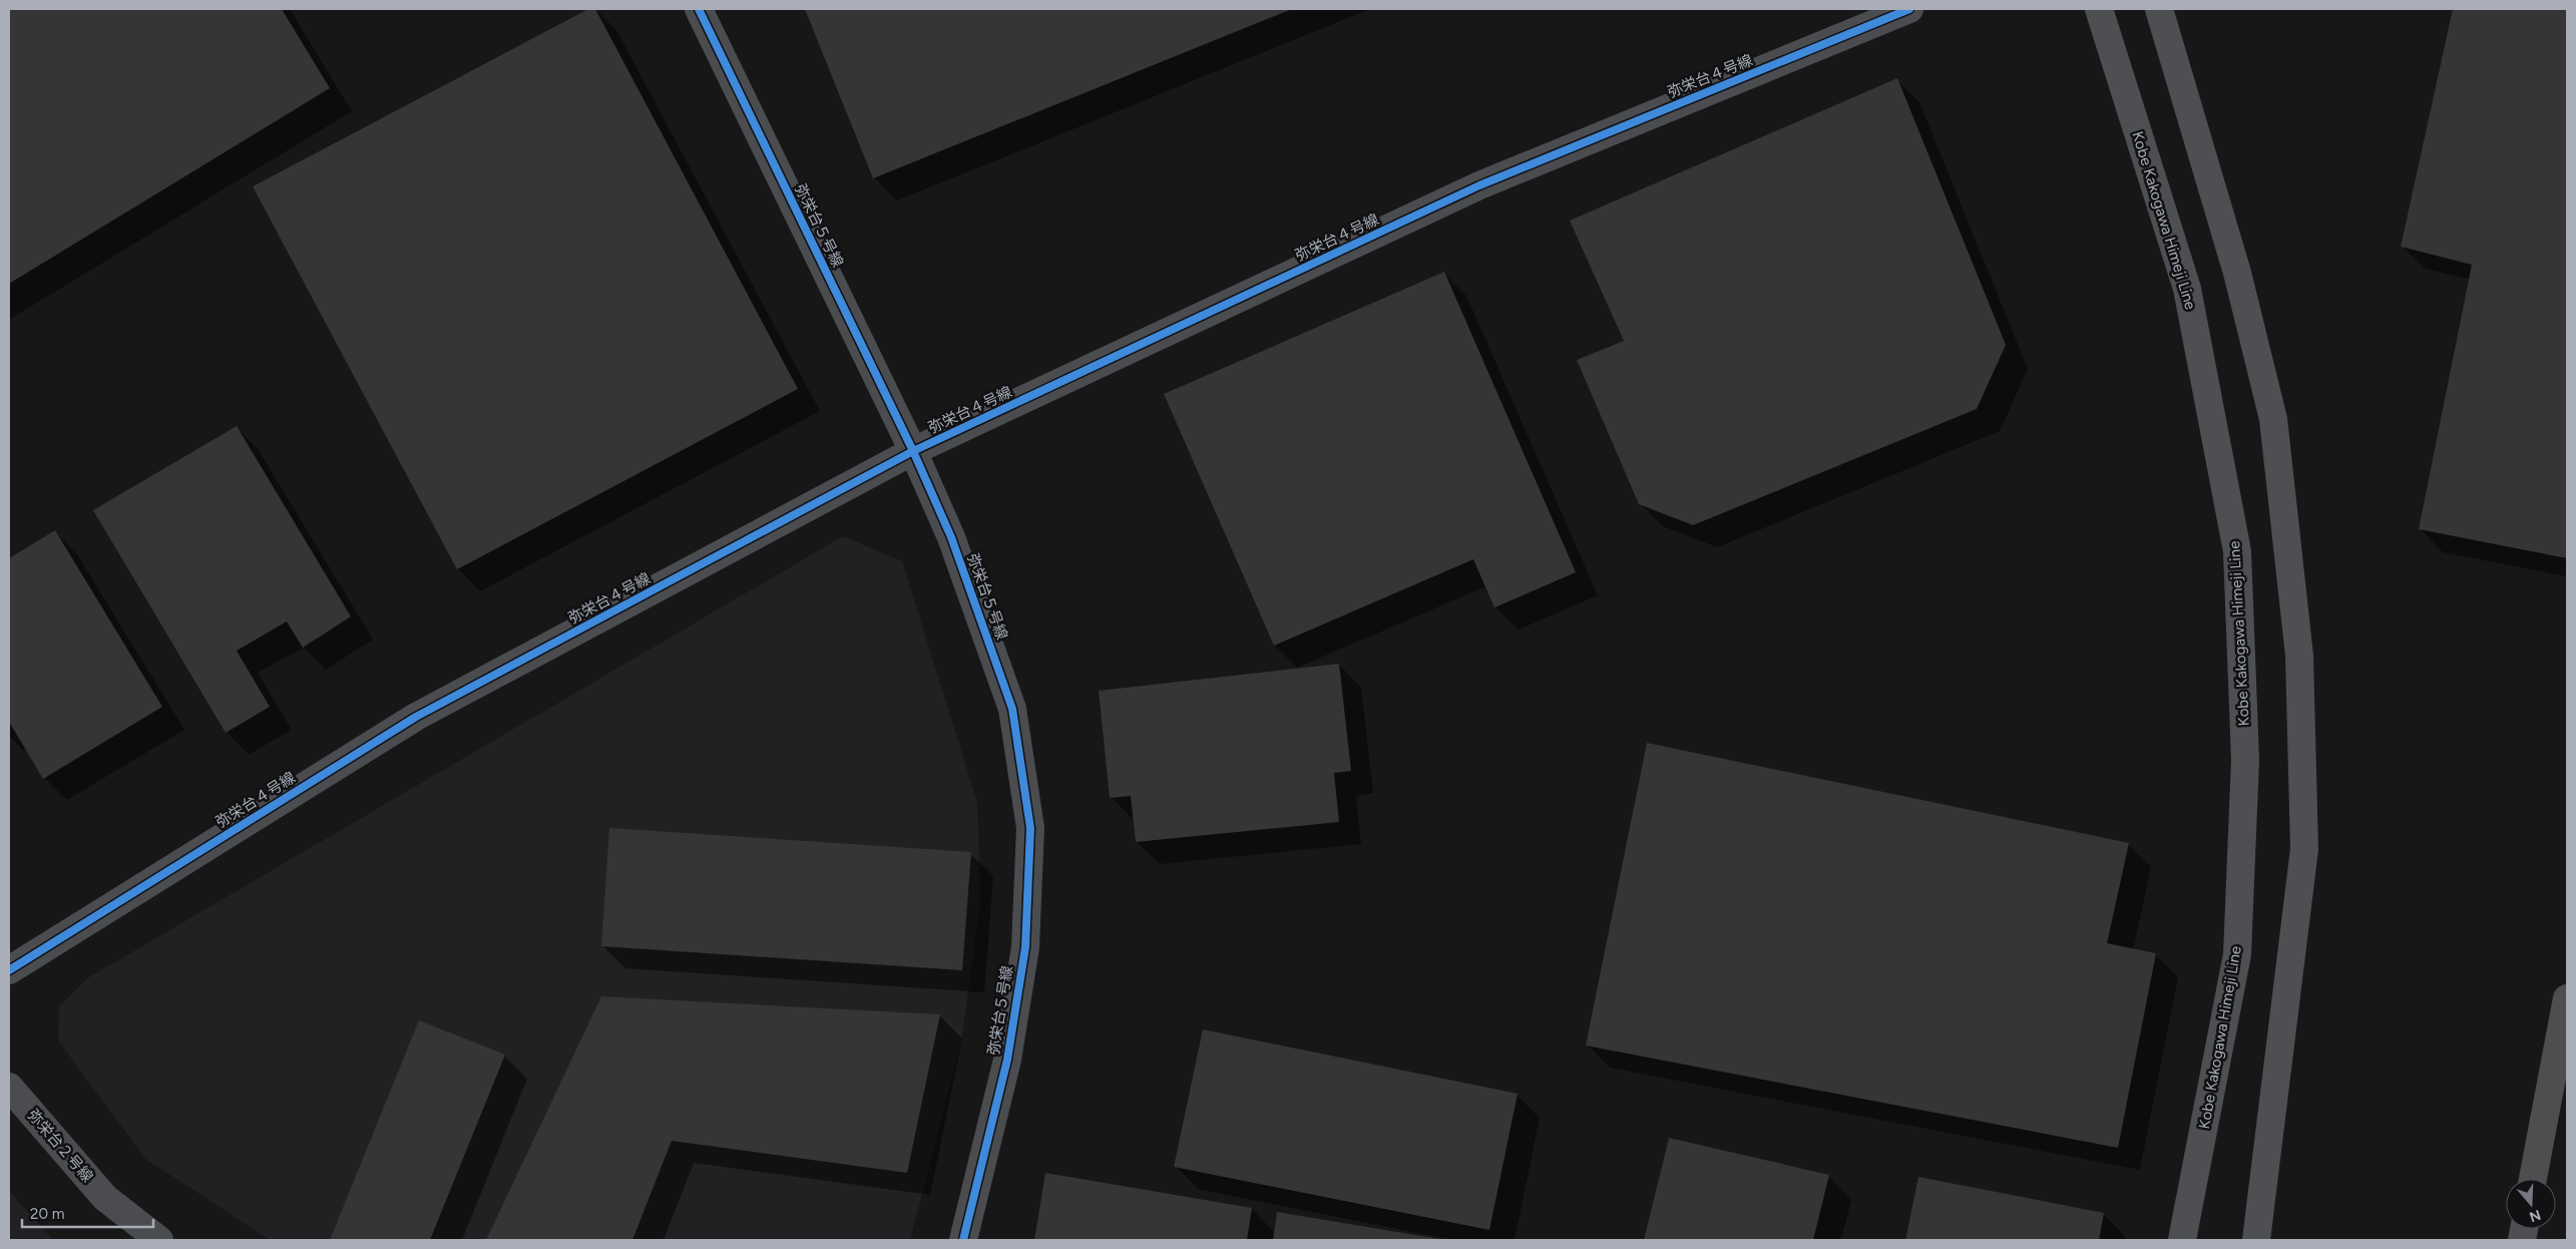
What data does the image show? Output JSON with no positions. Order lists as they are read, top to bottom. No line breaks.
{"streets":{"main road":["Kobe Kakogawa Himeji Line"],"street":["弥栄台４号線","弥栄台５号線","弥栄台２号線"]},"crossings":[["弥栄台４号線","弥栄台５号線"]],"scale_bar":"20 m","north":"bottom"}
